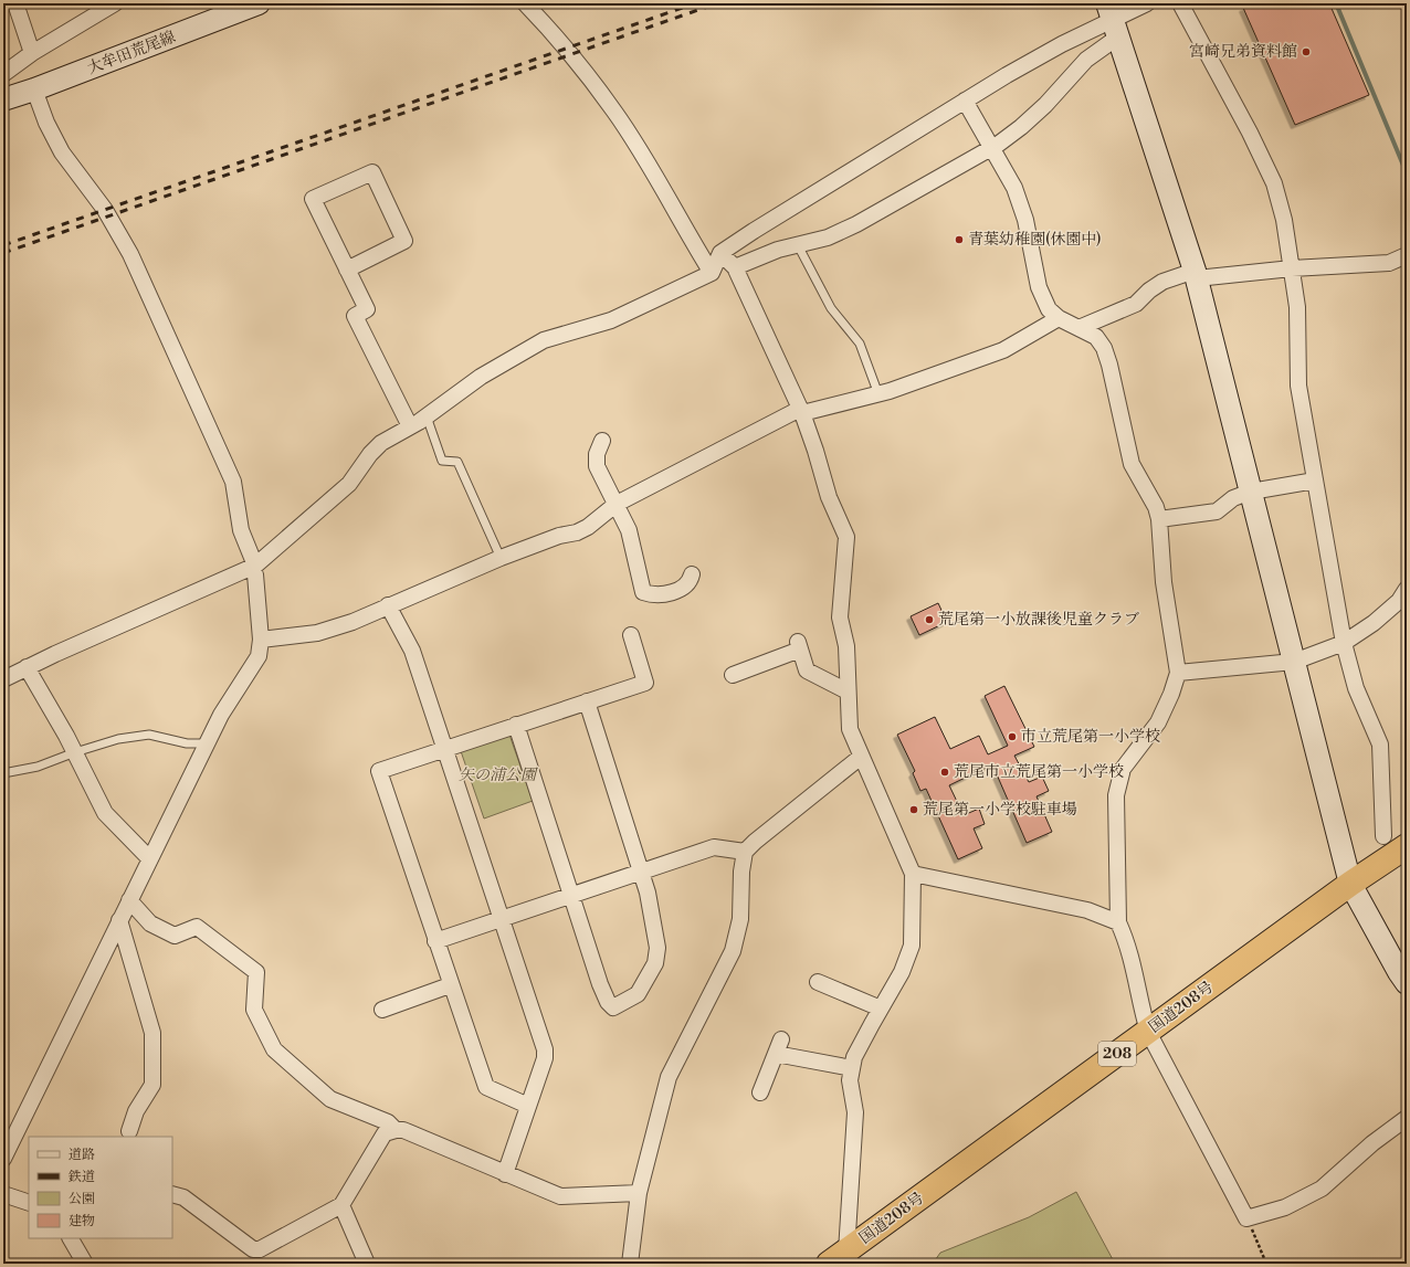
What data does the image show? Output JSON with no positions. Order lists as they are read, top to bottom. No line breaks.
{"streets":{"highway":["国道208号","208"],"street":["大牟田荒尾線"]},"parks":["矢の浦公園"],"places":["宮崎兄弟資料館","青葉幼稚園(休園中)","荒尾第一小放課後児童クラブ","市立荒尾第一小学校","荒尾市立荒尾第一小学校","荒尾第一小学校駐車場"],"legend":["道路","鉄道","公園","建物"]}
